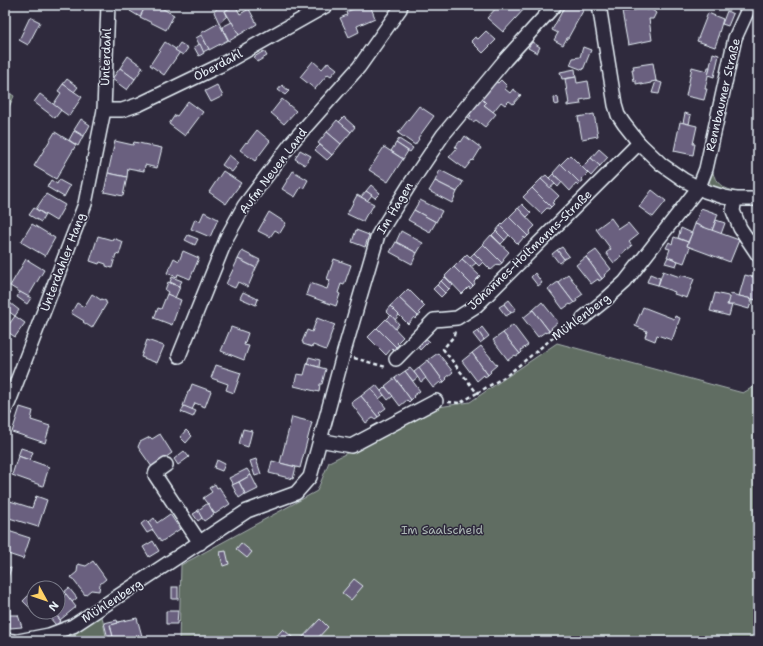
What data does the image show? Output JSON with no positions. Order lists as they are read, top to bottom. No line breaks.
{"streets":{"street":["Unterdahl","Oberdahl","Rennbaumer Straße","Aufm Neuen Land","Im Hagen","Johannes-Holtmanns-Straße","Unterdahler Hang","Mühlenberg"]},"crossings":[["Unterdahl","Oberdahl"],["Unterdahl","Unterdahler Hang"],["Oberdahl","Unterdahler Hang"],["Rennbaumer Straße","Mühlenberg"],["Im Hagen","Mühlenberg"]],"parks":["Im Saalscheid"],"north":"bottom right"}
